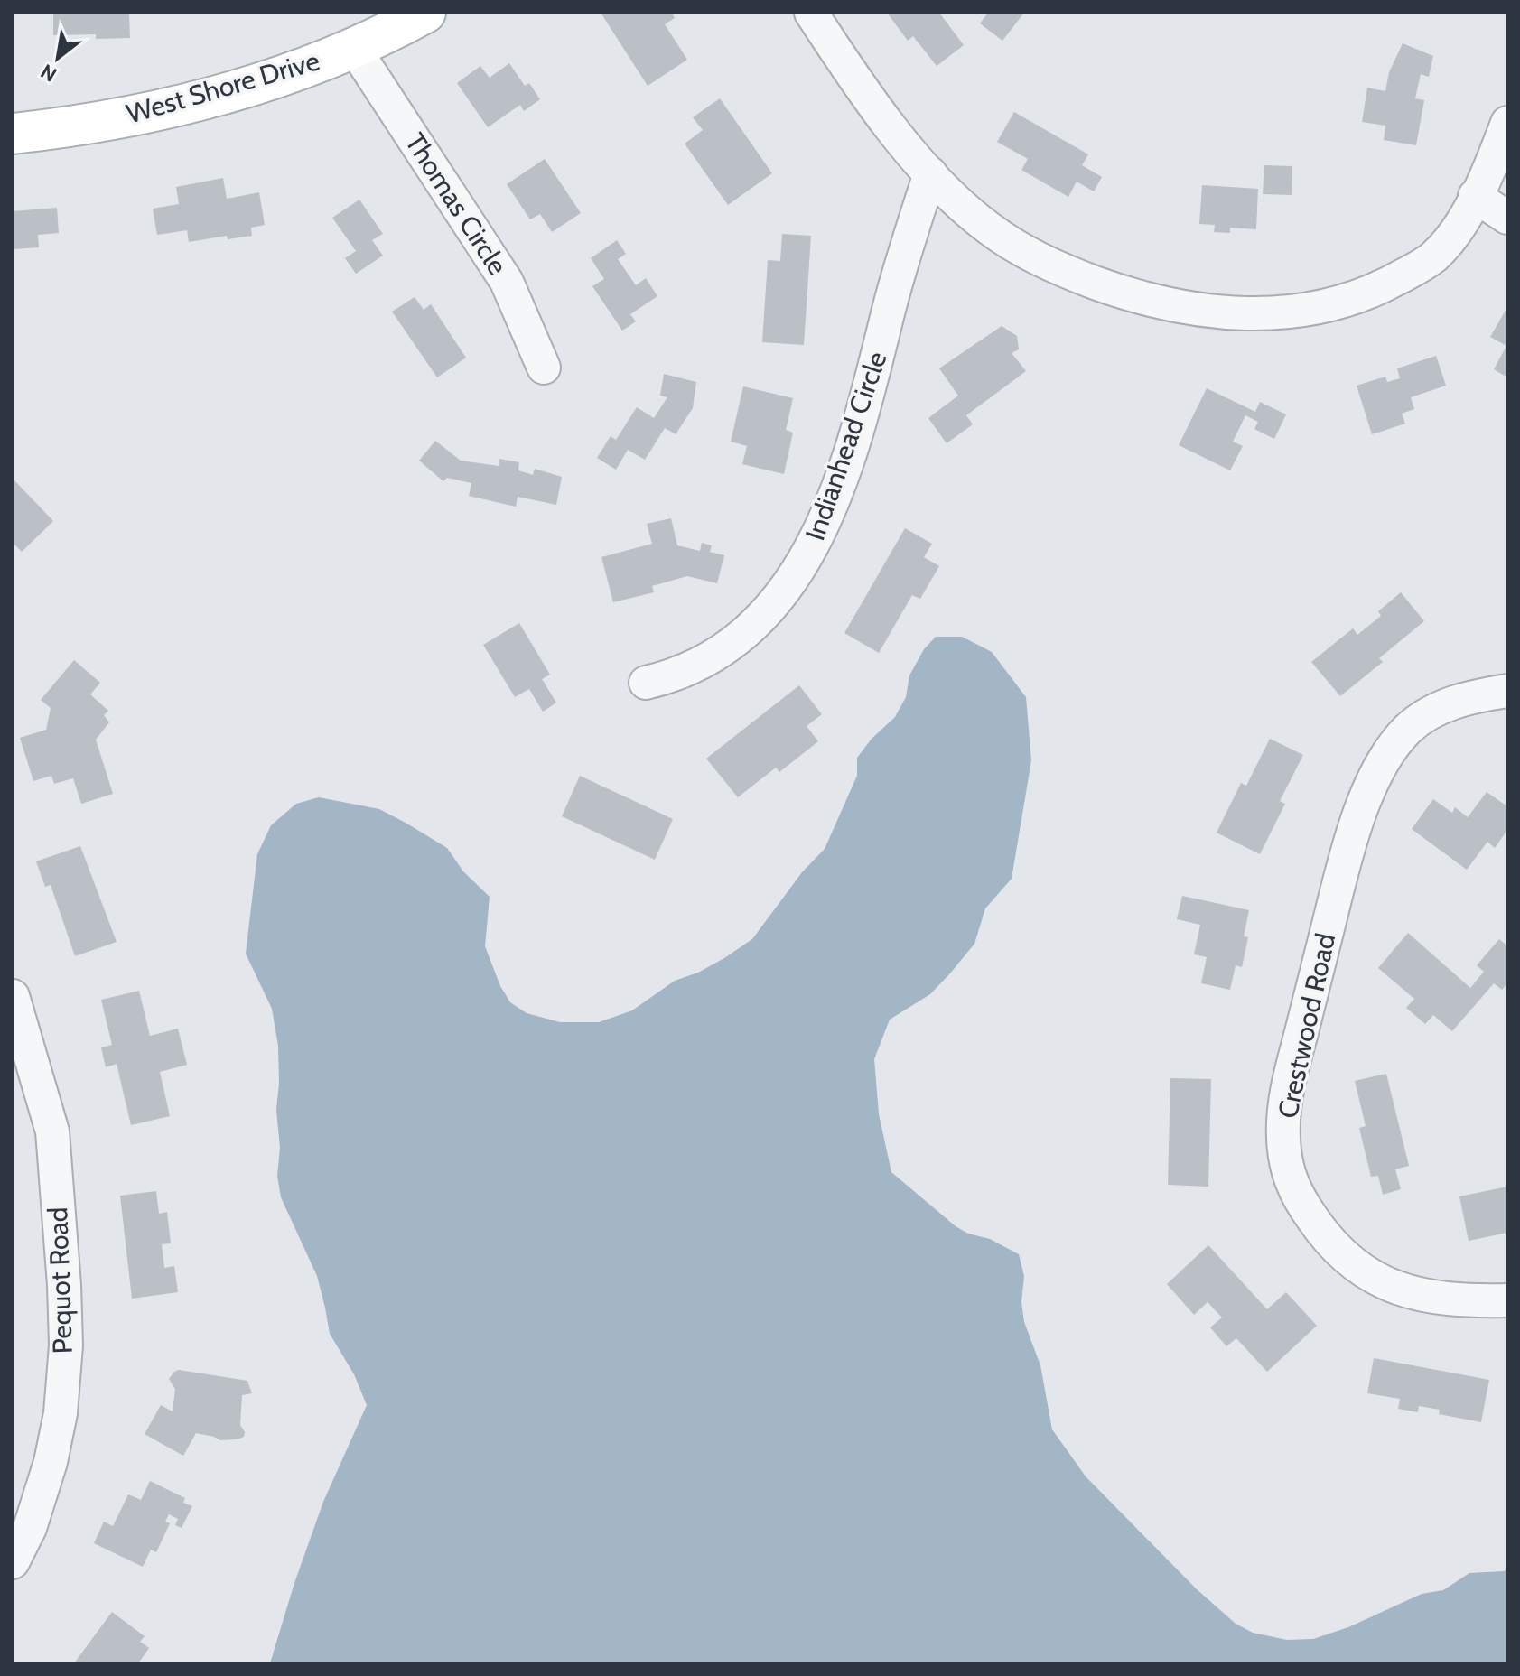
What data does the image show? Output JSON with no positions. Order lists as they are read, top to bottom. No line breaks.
{"streets":{"main road":["West Shore Drive"],"street":["Thomas Circle","Indianhead Circle","Crestwood Road","Pequot Road"]},"crossings":[["West Shore Drive","Thomas Circle"]],"north":"bottom left"}
